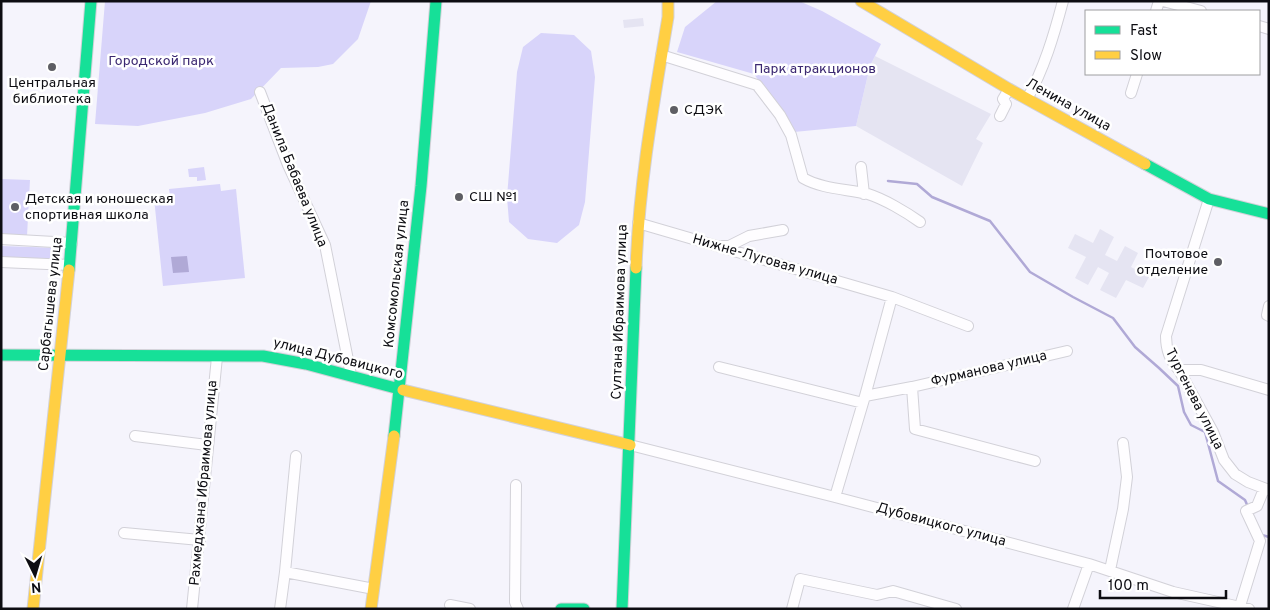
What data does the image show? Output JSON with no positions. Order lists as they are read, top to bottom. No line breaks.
{"streets":{"street":["Ленина улица","Данила Бабаева улица","Нижне-Луговая улица","Комсомольская улица","Сарбагышева улица","Султана Ибраимова улица","улица Дубовицкого","Фурманова улица","Тургенева улица","Рахмеджана Ибраимова улица","Дубовицкого улица"]},"crossings":[["Ленина улица","Тургенева улица"],["Данила Бабаева улица","улица Дубовицкого"],["Нижне-Луговая улица","Султана Ибраимова улица"],["Комсомольская улица","улица Дубовицкого"],["Сарбагышева улица","улица Дубовицкого"],["Султана Ибраимова улица","улица Дубовицкого"],["Султана Ибраимова улица","Дубовицкого улица"],["улица Дубовицкого","Рахмеджана Ибраимова улица"],["улица Дубовицкого","Дубовицкого улица"]],"parks":["Городской парк","Парк атракционов"],"places":["Центральная библиотека","СДЭК","СШ №1","Детская и юношеская спортивная школа","Почтовое отделение"],"legend":["Fast","Slow"],"scale_bar":"100 m","north":"bottom"}
